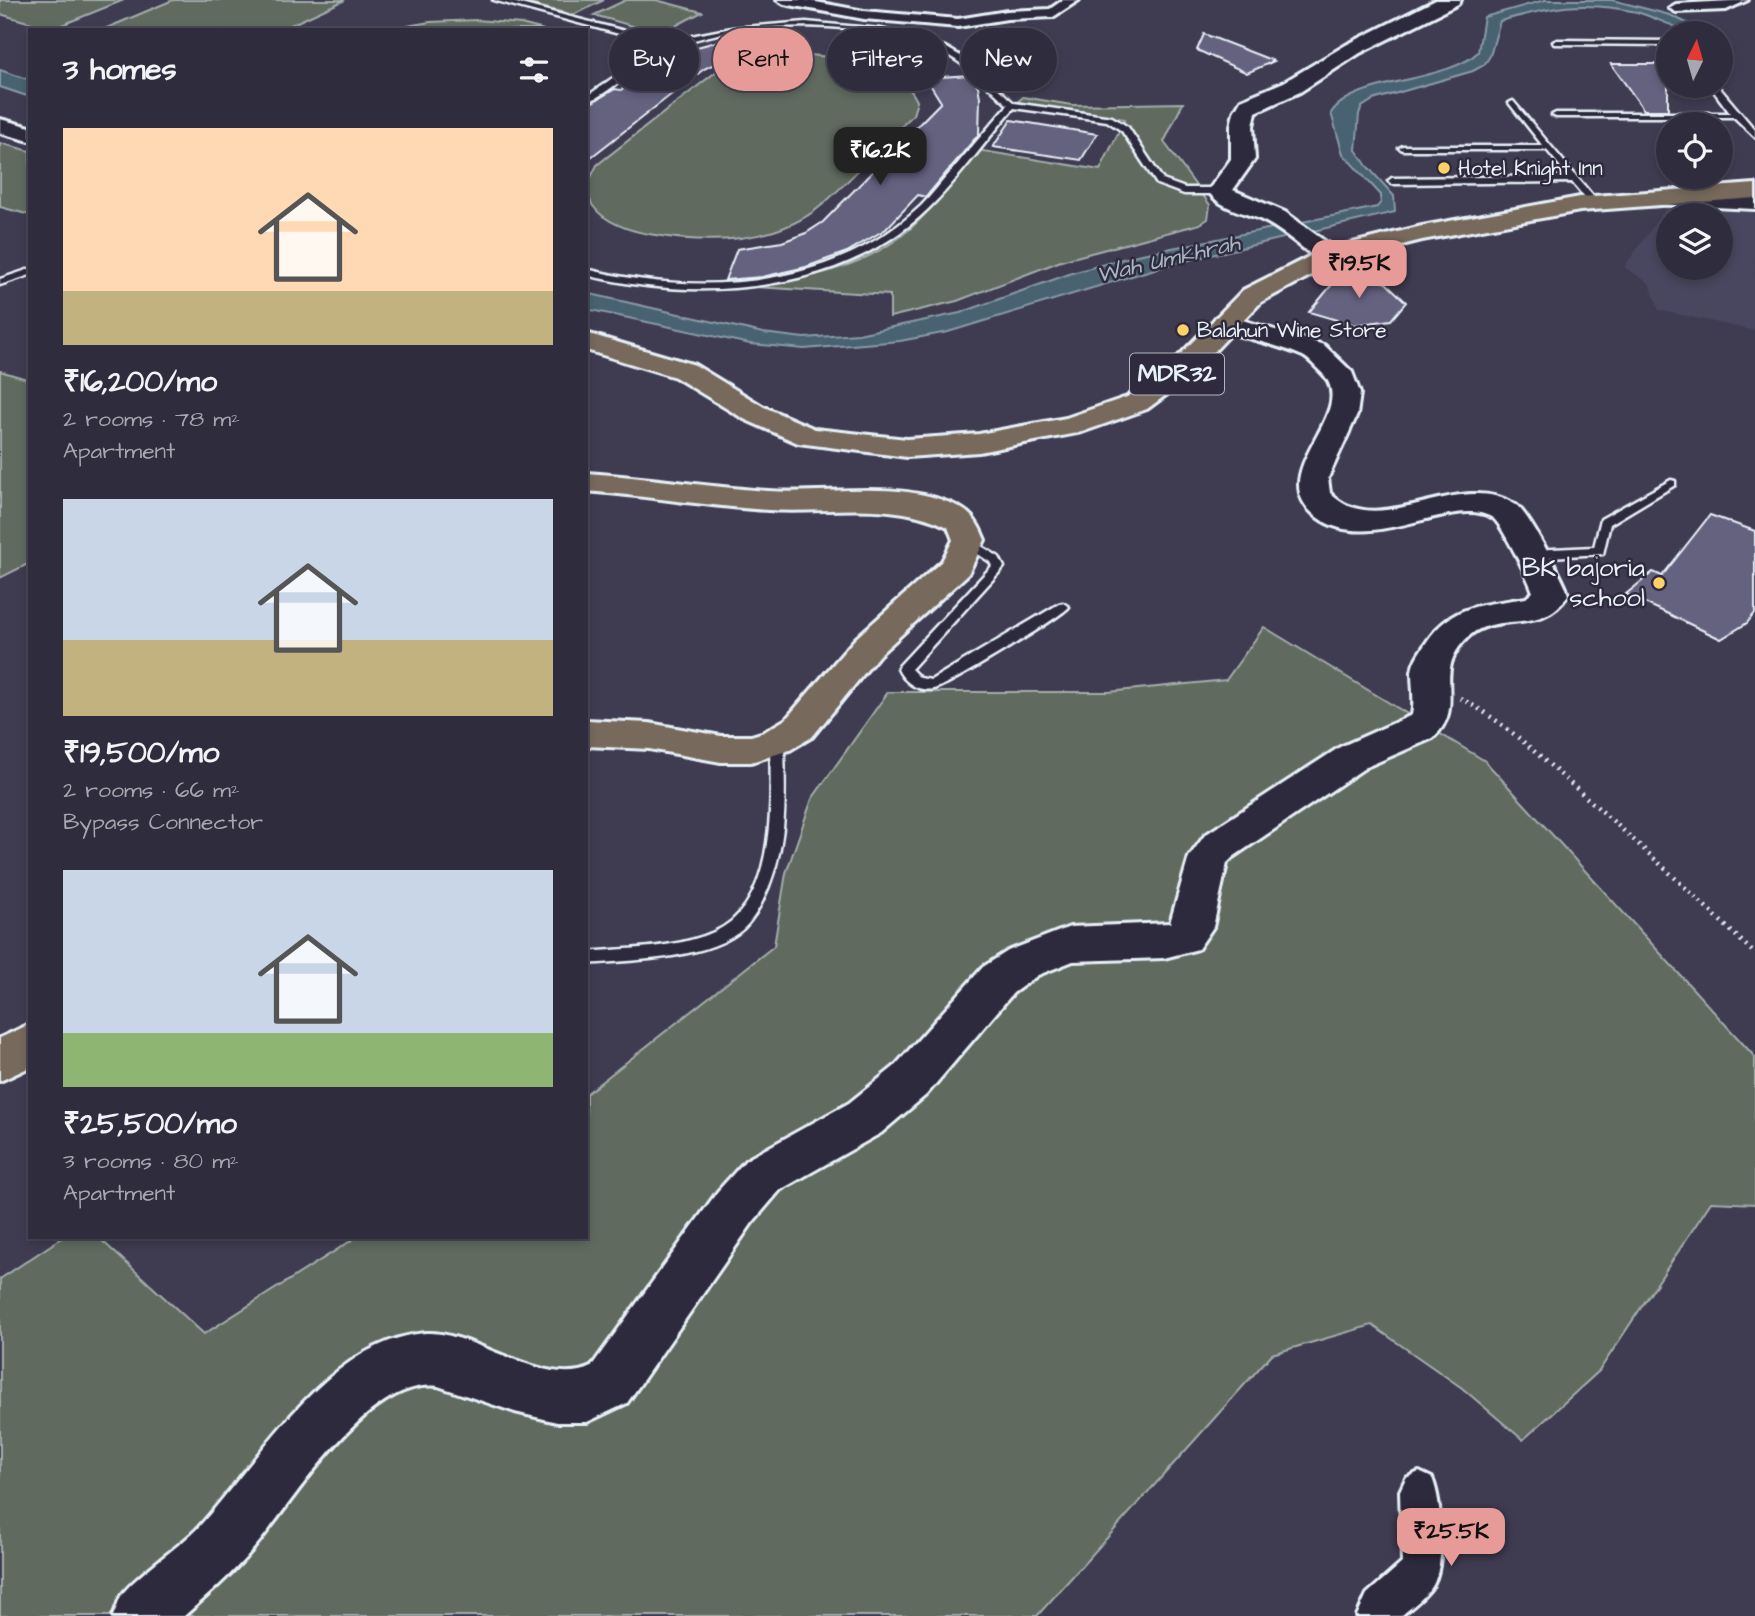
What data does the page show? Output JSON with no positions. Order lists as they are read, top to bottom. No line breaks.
{"streets":{"main road":["MDR32"]},"water":["Wah Umkhrah"],"places":["Hotel Knight Inn","Balahun Wine Store","BK bajoria school"],"north":"top","page":{"chip":["Buy","Rent","Filters","New"],"heading":"3 homes","list":[{"name":"₹16,200/mo","note":"2 rooms · 78 m² · Apartment"},{"name":"₹19,500/mo","note":"2 rooms · 66 m² · Bypass Connector"},{"name":"₹25,500/mo","note":"3 rooms · 80 m² · Apartment"}],"price":["₹16.2K","₹19.5K","₹25.5K"]}}
